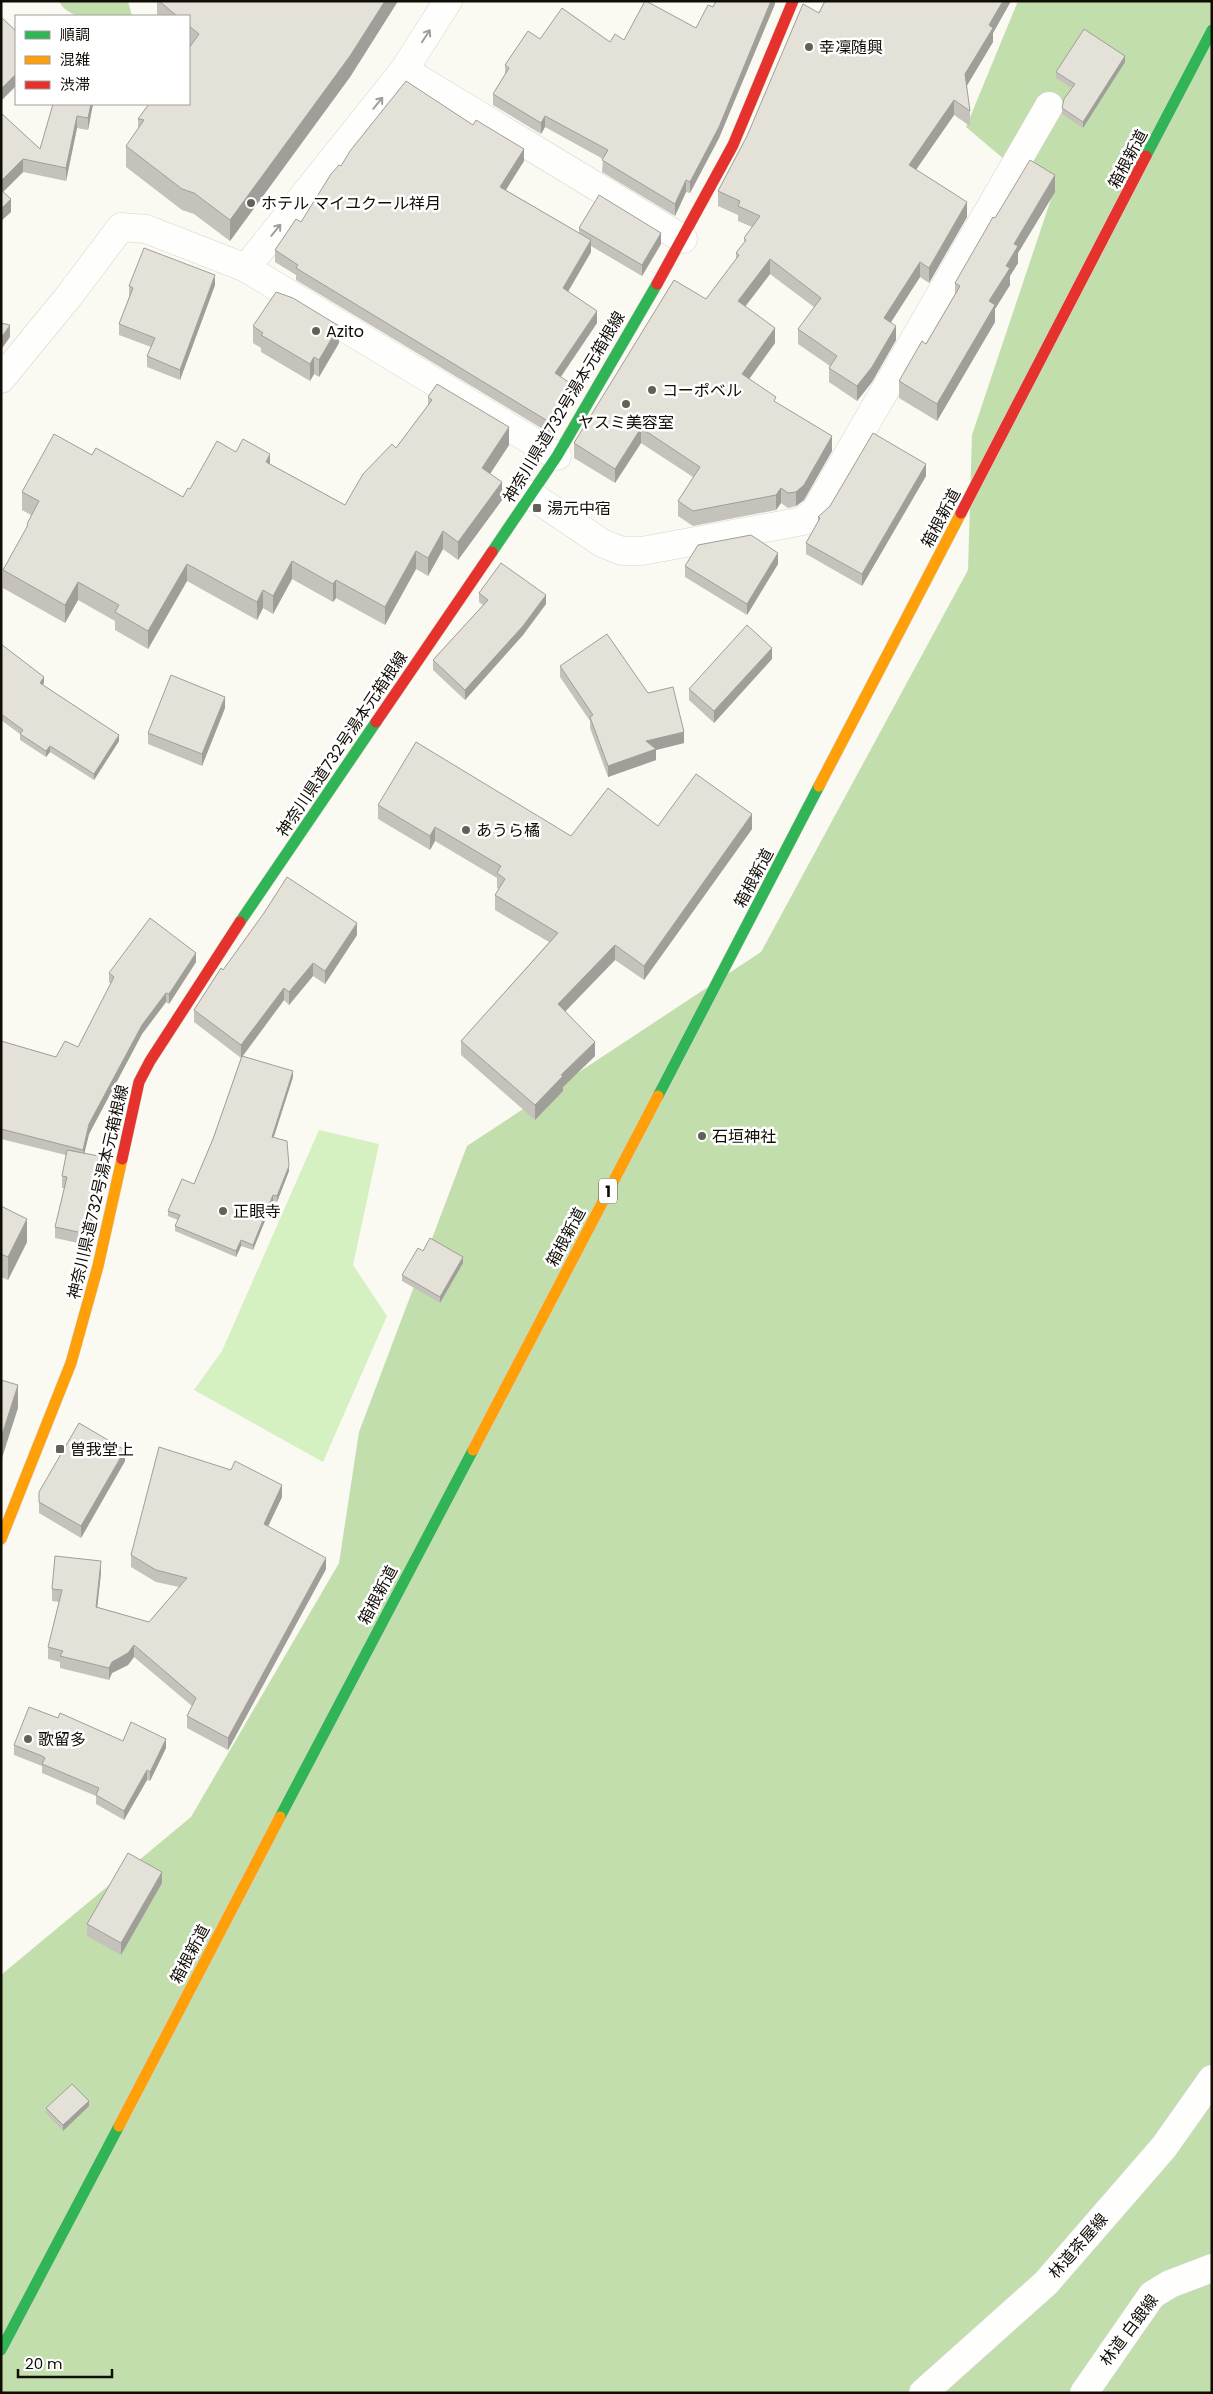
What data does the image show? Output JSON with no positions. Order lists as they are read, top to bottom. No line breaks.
{"streets":{"main road":["箱根新道","神奈川県道732号湯本元箱根線","1"],"street":["林道茶屋線","林道 白銀線"]},"places":{"other":["幸凜随興","ホテル マイユクール祥月","Azito","コーポベル","ヤスミ美容室","あうら橘","石垣神社","正眼寺","歌留多"],"transit":["湯元中宿","曽我堂上"]},"legend":["順調","混雑","渋滞"],"scale_bar":"20 m"}
